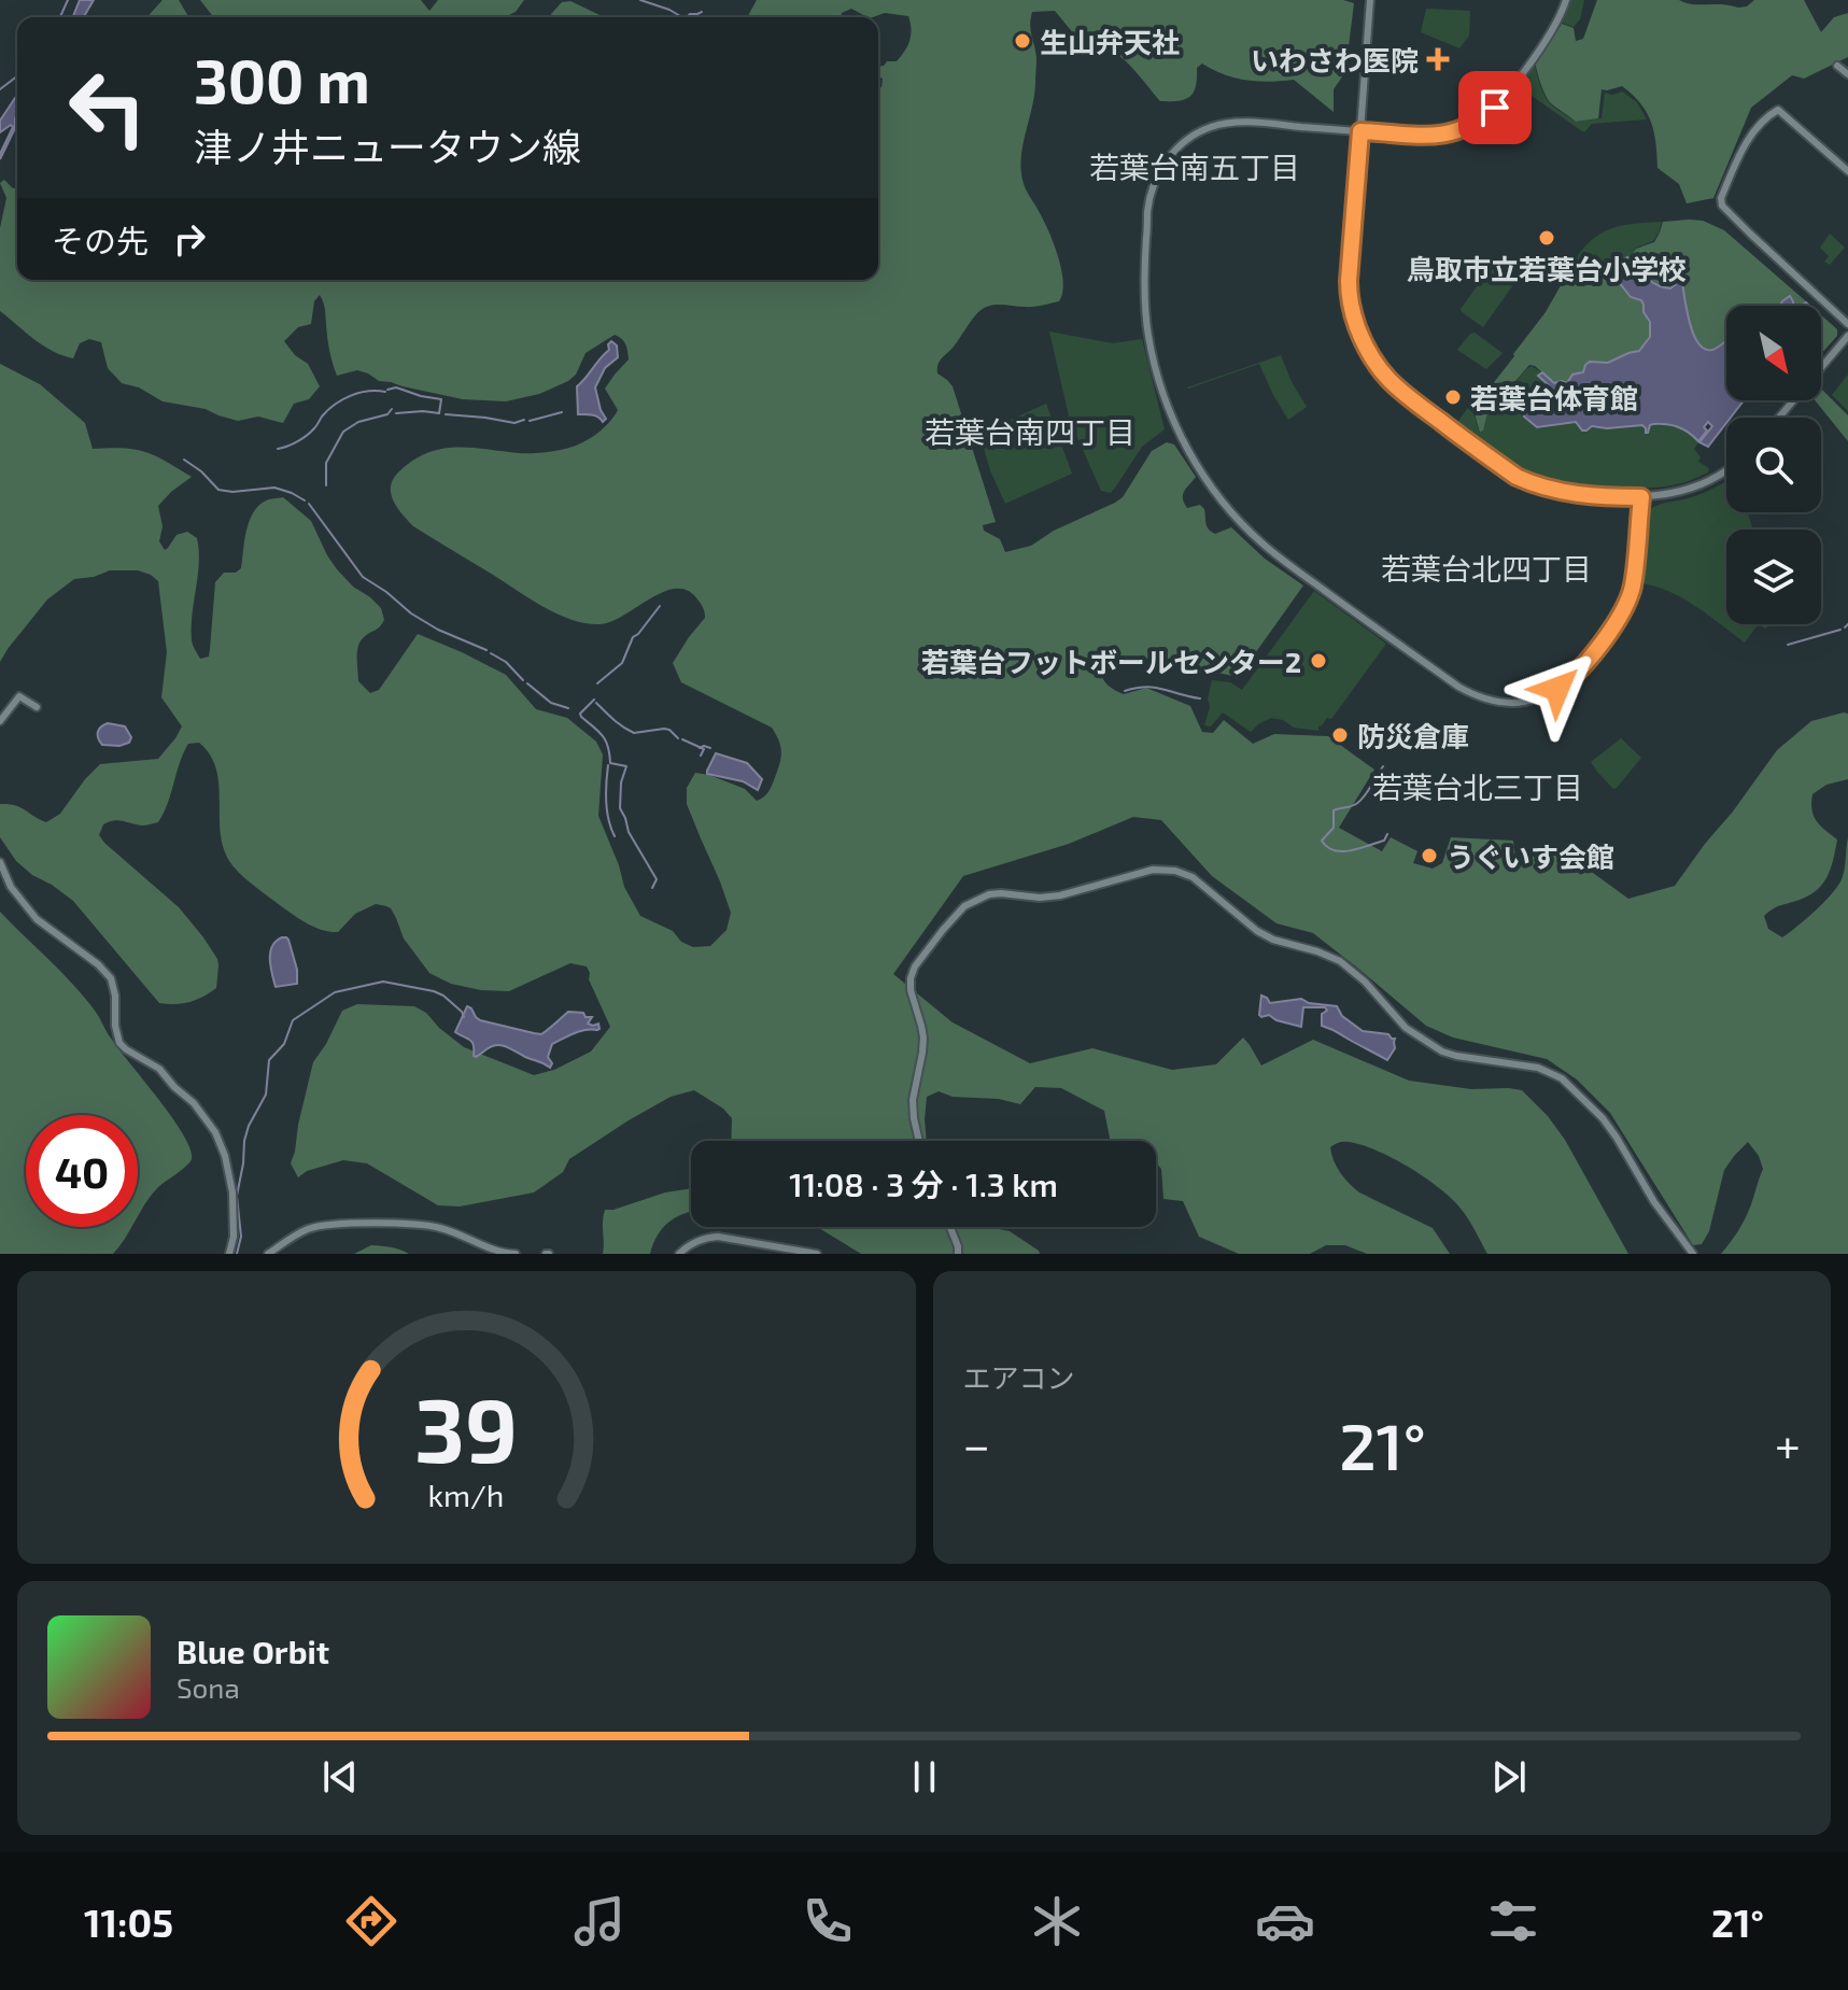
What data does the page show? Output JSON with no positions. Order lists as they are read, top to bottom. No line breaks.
{"districts":["若葉台南五丁目","若葉台南四丁目","若葉台北四丁目","若葉台北三丁目"],"places":{"other":["生山弁天社","鳥取市立若葉台小学校","若葉台体育館","若葉台フットボールセンター2","防災倉庫","うぐいす会館"],"health":["いわさわ医院"]},"north":"bottom right","page":{"turn":["300 m","津ノ井ニュータウン線"],"then":"その先","limit":"40","trip":"11:08 · 3 分 · 1.3 km","tile":"エアコン","heat":["−","21°","+"],"song":["Blue Orbit","Sona"],"tabs":["11:05","21°"],"gauge":["39","km/h"]}}
